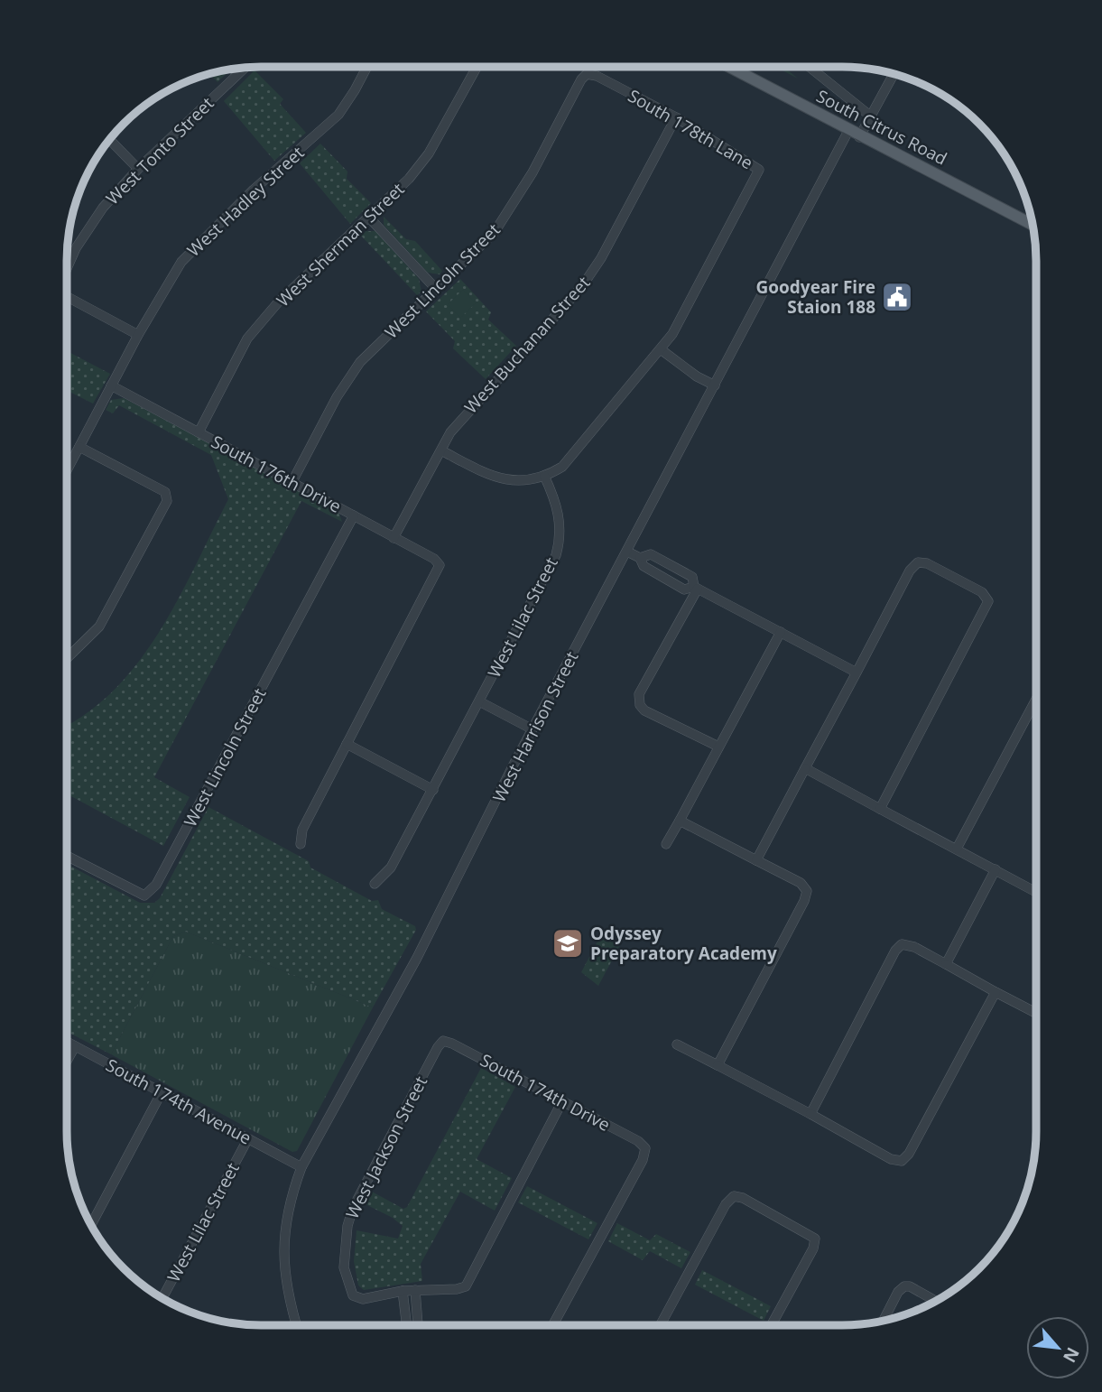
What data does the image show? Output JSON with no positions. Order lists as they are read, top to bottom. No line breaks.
{"streets":{"main road":["South Citrus Road"],"street":["South 178th Lane","West Tonto Street","West Hadley Street","West Sherman Street","West Lincoln Street","West Buchanan Street","South 176th Drive","West Lilac Street","West Harrison Street","South 174th Drive","South 174th Avenue","West Jackson Street"]},"crossings":[["South Citrus Road","West Harrison Street"],["South 178th Lane","West Lincoln Street"],["South 178th Lane","West Buchanan Street"],["West Hadley Street","South 176th Drive"],["West Sherman Street","South 176th Drive"],["West Lincoln Street","South 176th Drive"],["West Buchanan Street","South 176th Drive"],["West Lilac Street","South 174th Avenue"],["West Harrison Street","South 174th Avenue"],["South 174th Drive","West Jackson Street"]],"places":{"public building":["Goodyear Fire Staion 188"],"school or university":["Odyssey Preparatory Academy"]},"north":"bottom right"}
